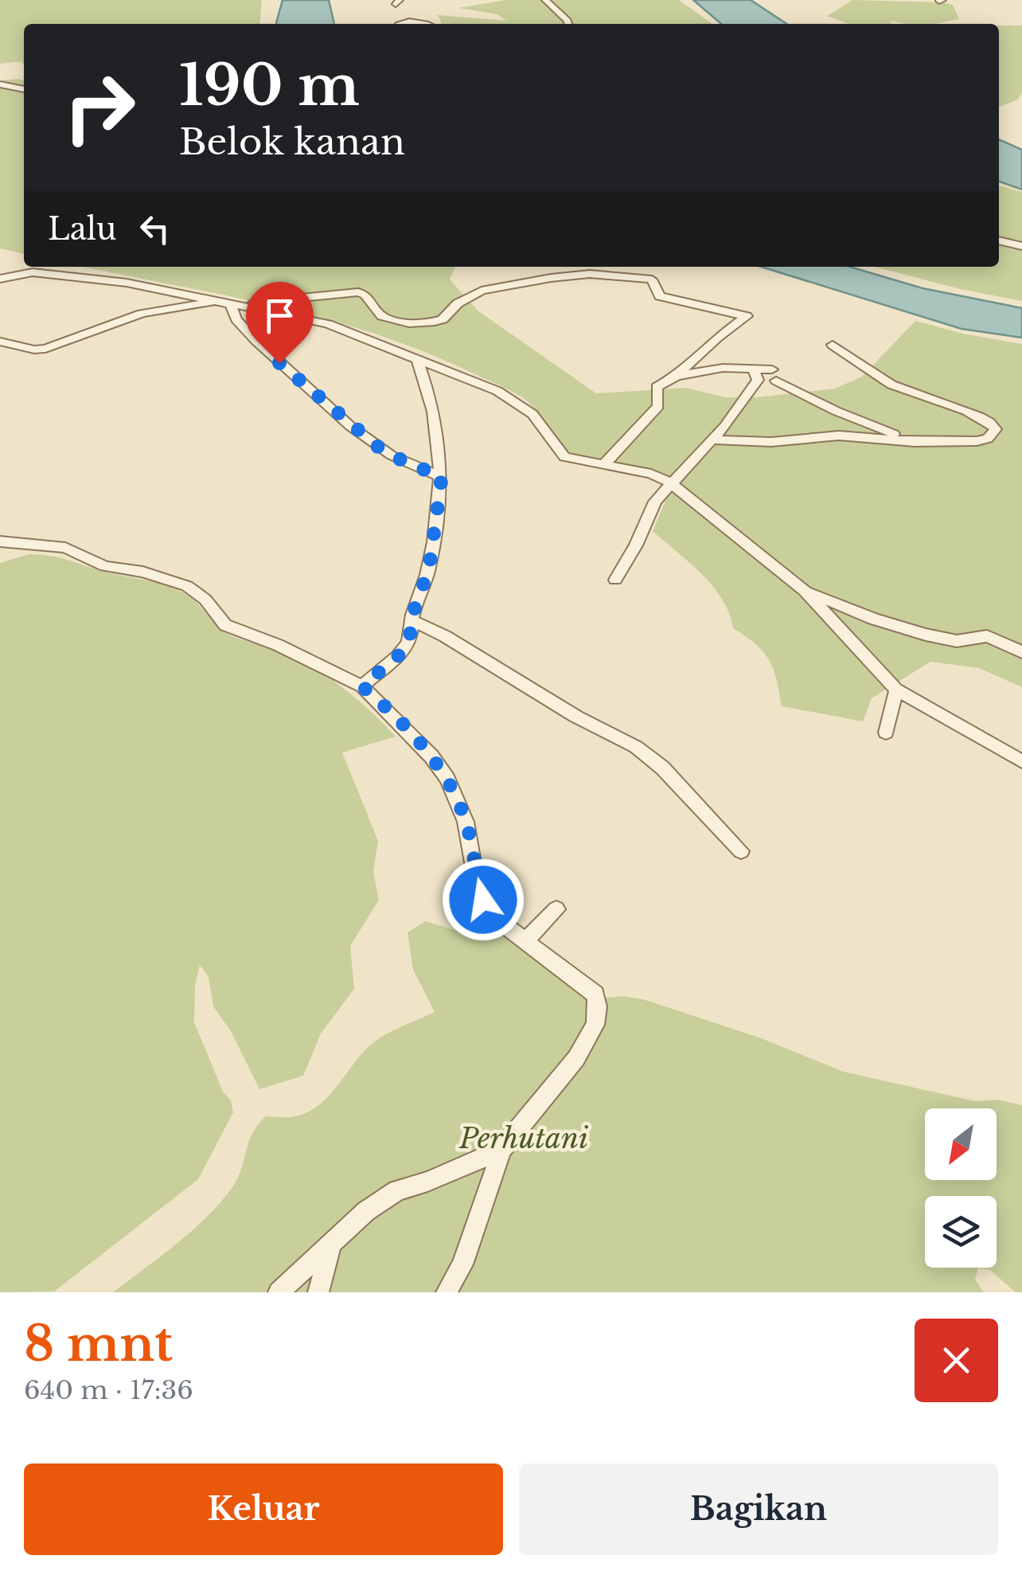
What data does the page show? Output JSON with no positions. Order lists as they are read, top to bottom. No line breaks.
{"parks":["Perhutani"],"north":"bottom left","page":{"turn":["190 m","Belok kanan"],"then":"Lalu","heading":["8 mnt","640 m · 17:36"],"buttons":["Keluar","Bagikan"]}}
